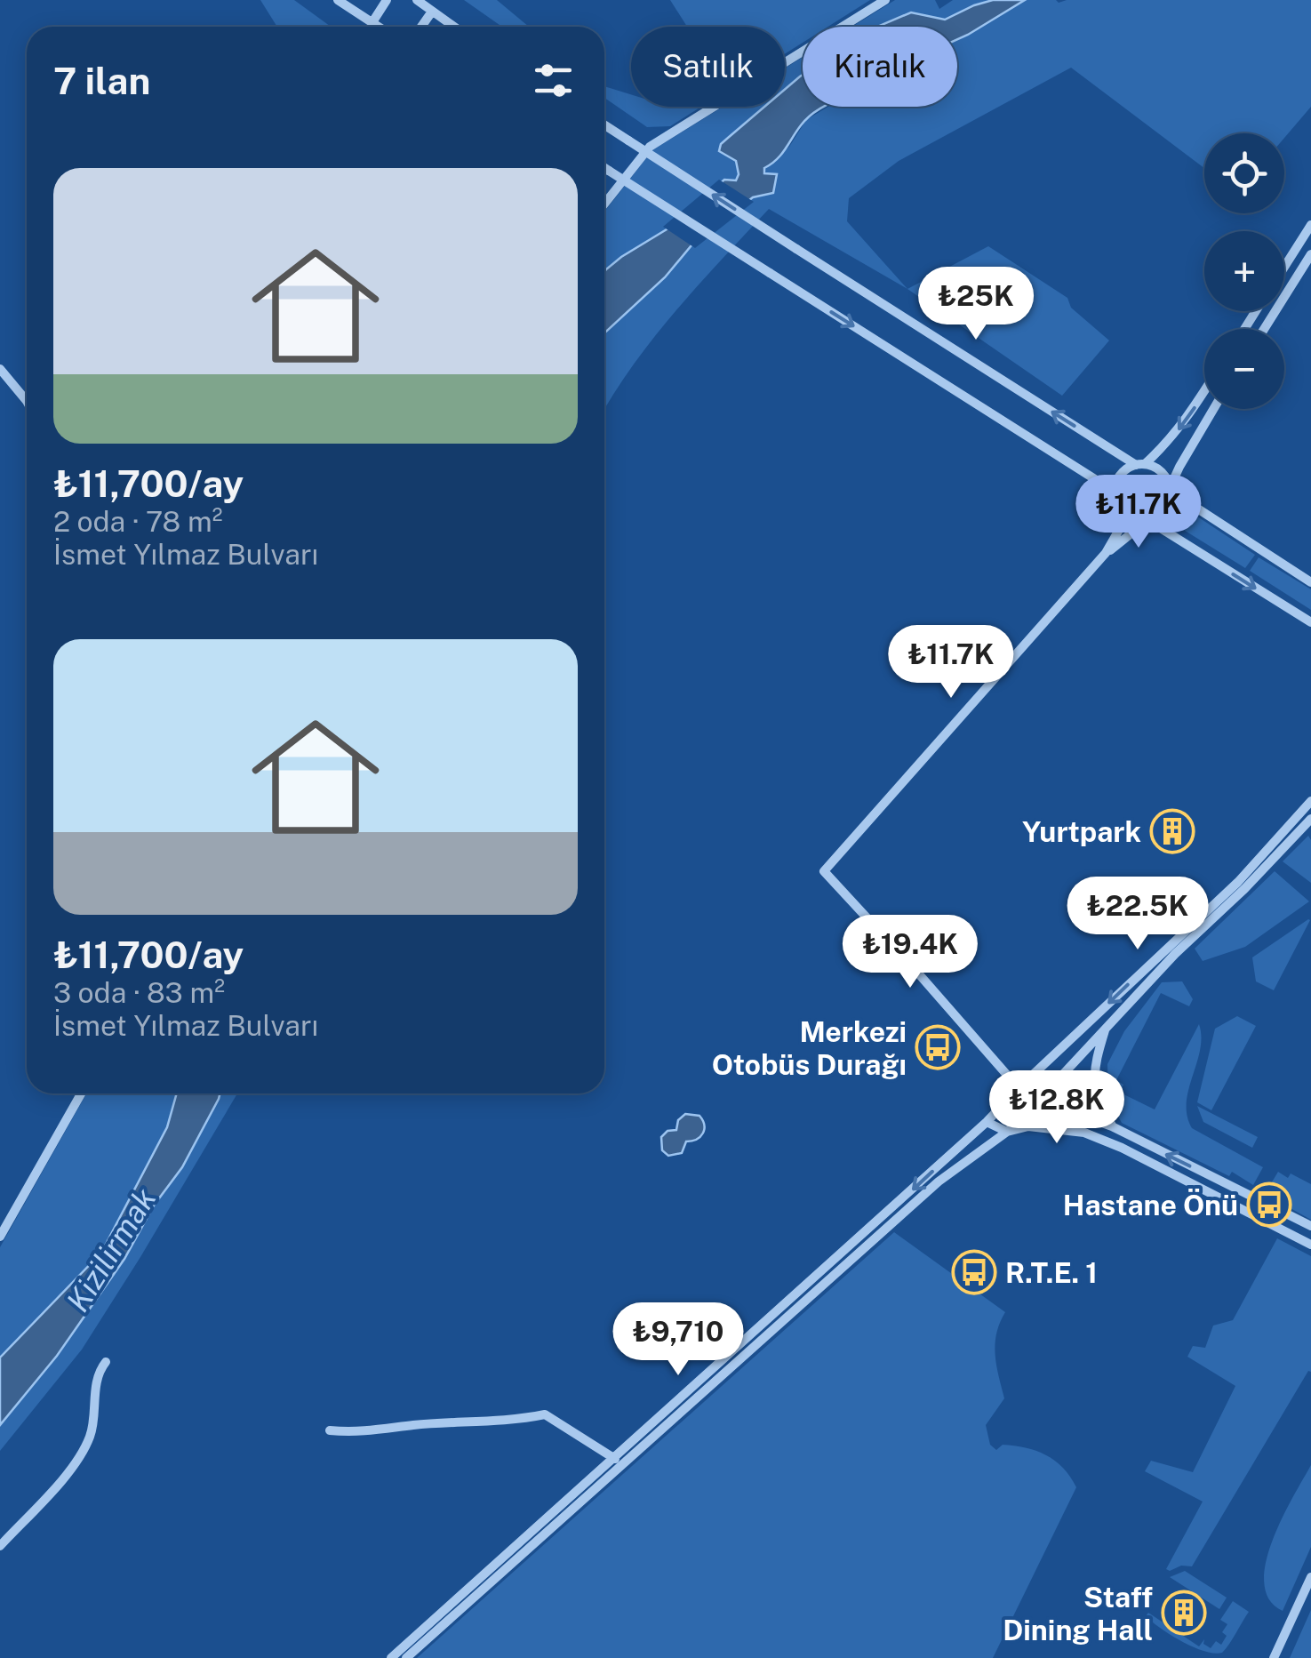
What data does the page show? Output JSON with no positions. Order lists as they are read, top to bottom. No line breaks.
{"water":["Kizilirmak"],"places":{"building":["Yurtpark","Staff Dining Hall"],"bus stop":["Merkezi Otobüs Durağı","Hastane Önü","R.T.E. 1"]},"page":{"chip":["Satılık","Kiralık"],"heading":"7 ilan","map_buttons":["+","−"],"list":[{"name":"₺11,700/ay","note":"2 oda · 78 m² · İsmet Yılmaz Bulvarı"},{"name":"₺11,700/ay","note":"3 oda · 83 m² · İsmet Yılmaz Bulvarı"}],"price":["₺25K","₺11.7K","₺11.7K","₺22.5K","₺19.4K","₺12.8K","₺9,710"]}}
